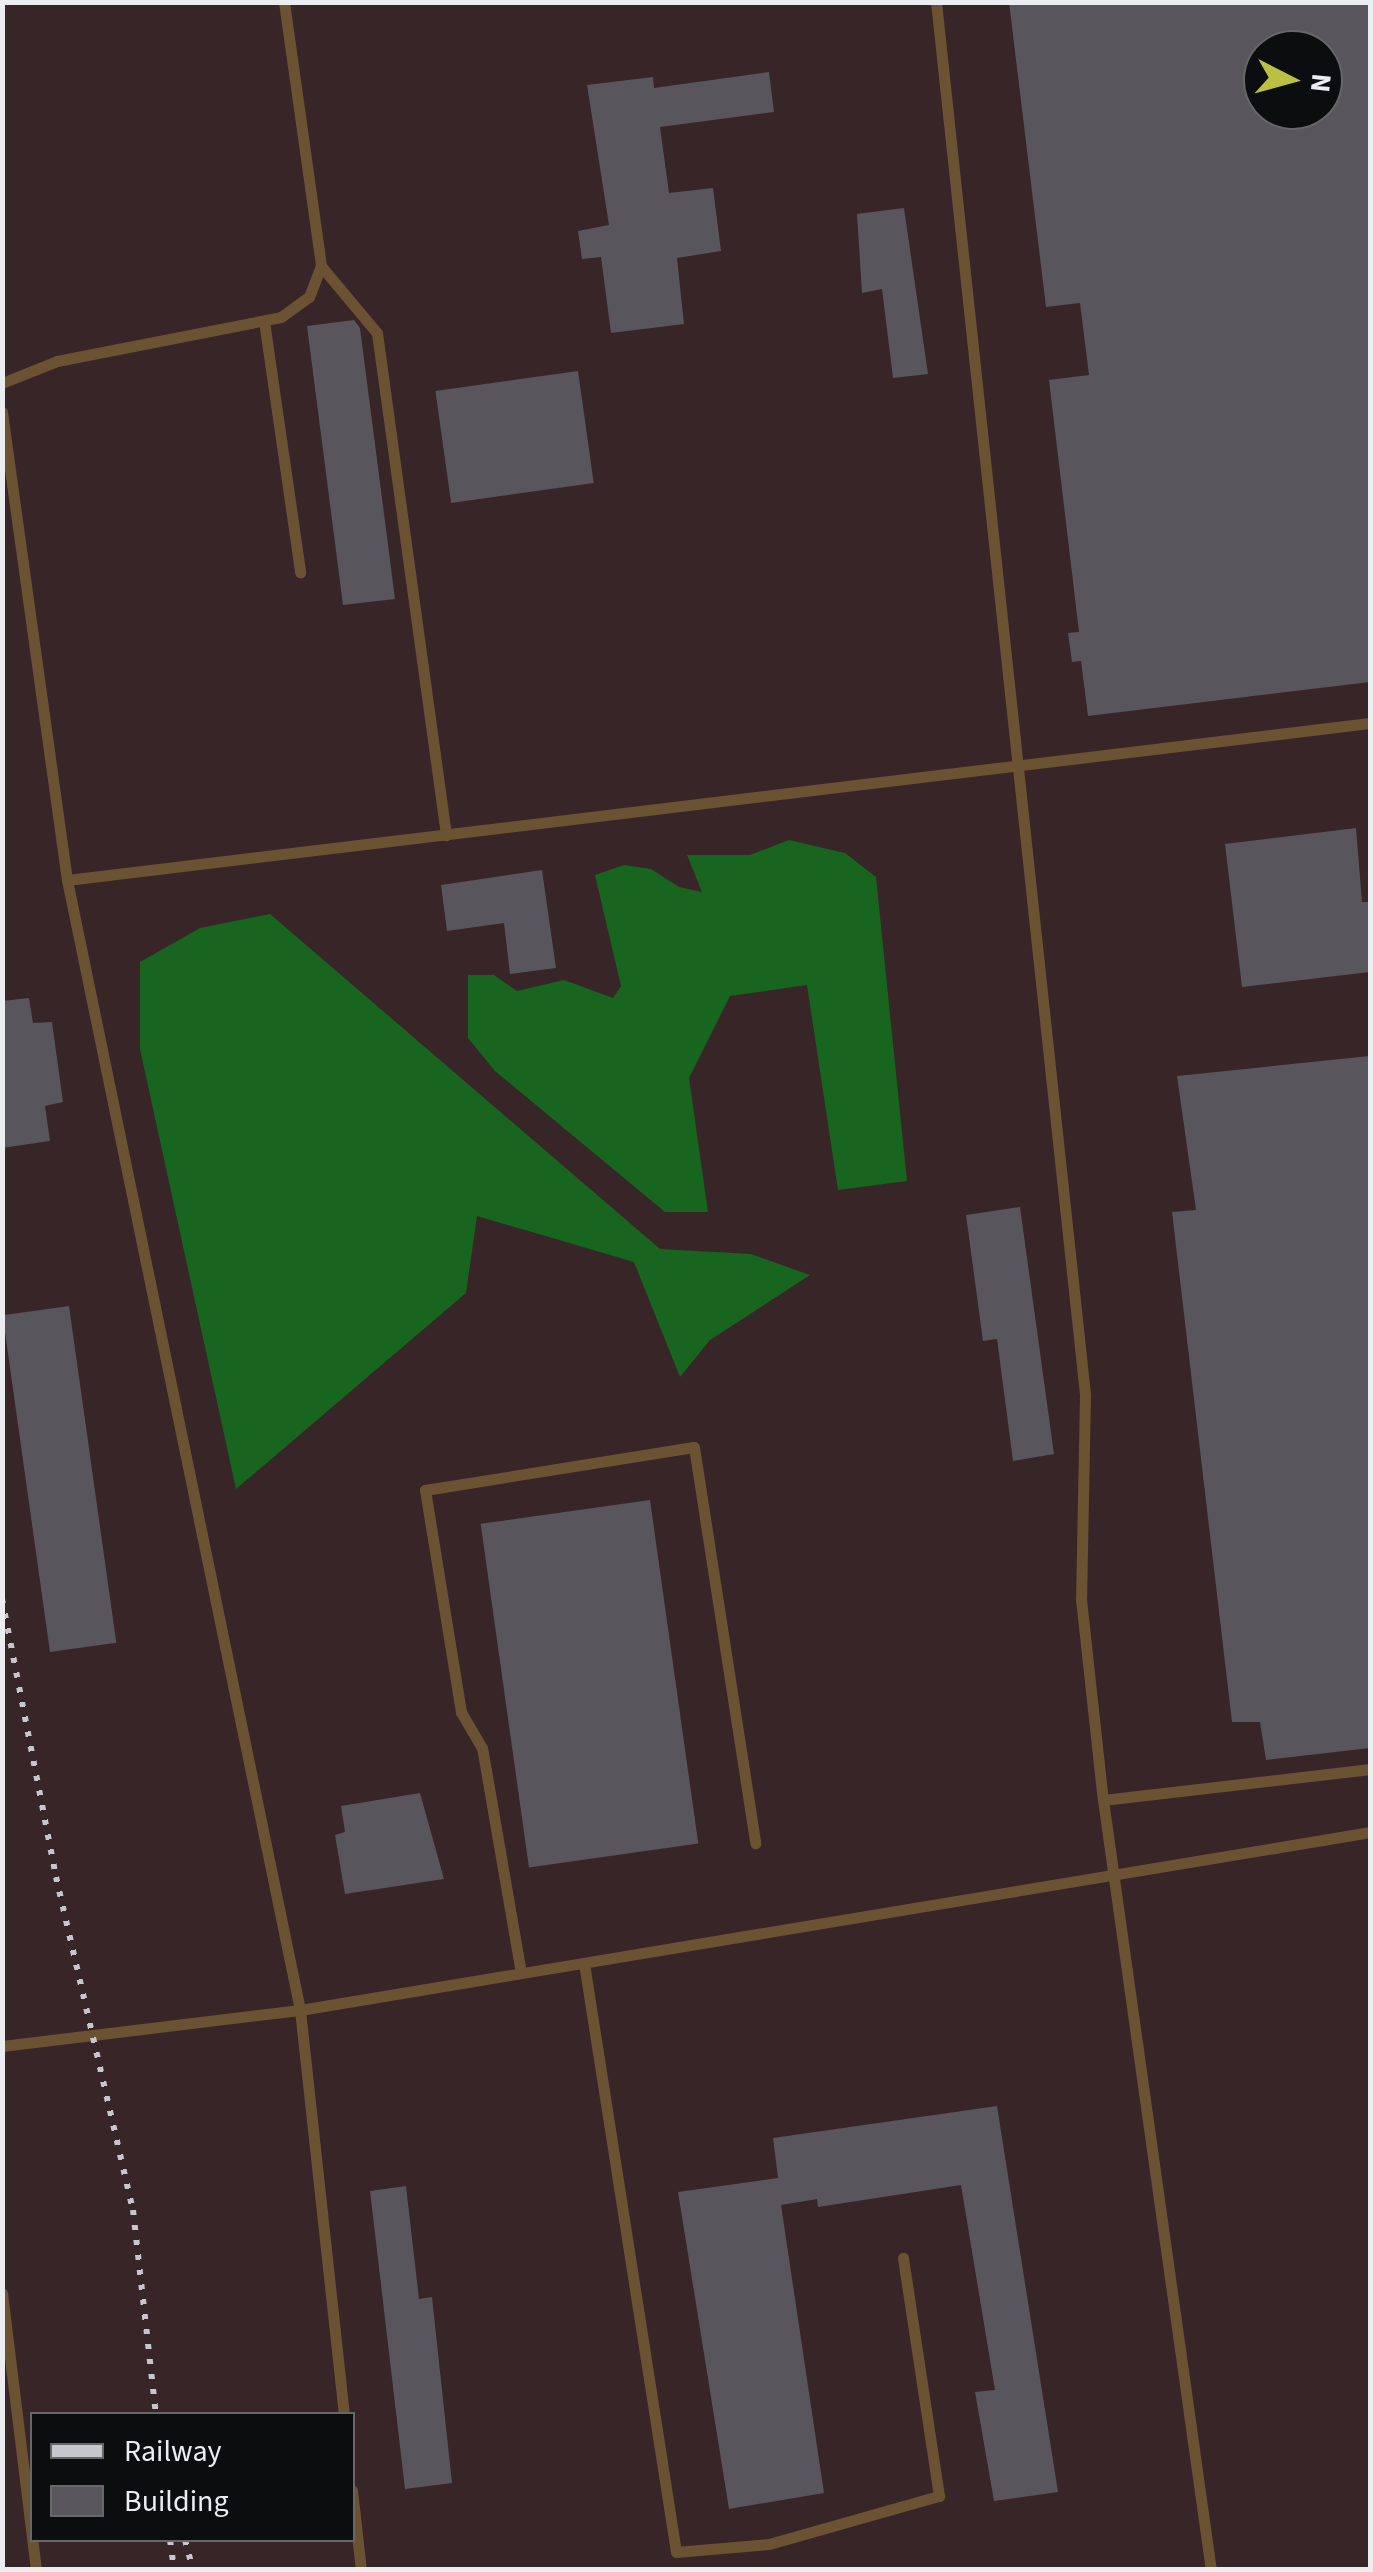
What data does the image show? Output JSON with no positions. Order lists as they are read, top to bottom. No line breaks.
{"legend":["Railway","Building"],"north":"right"}
